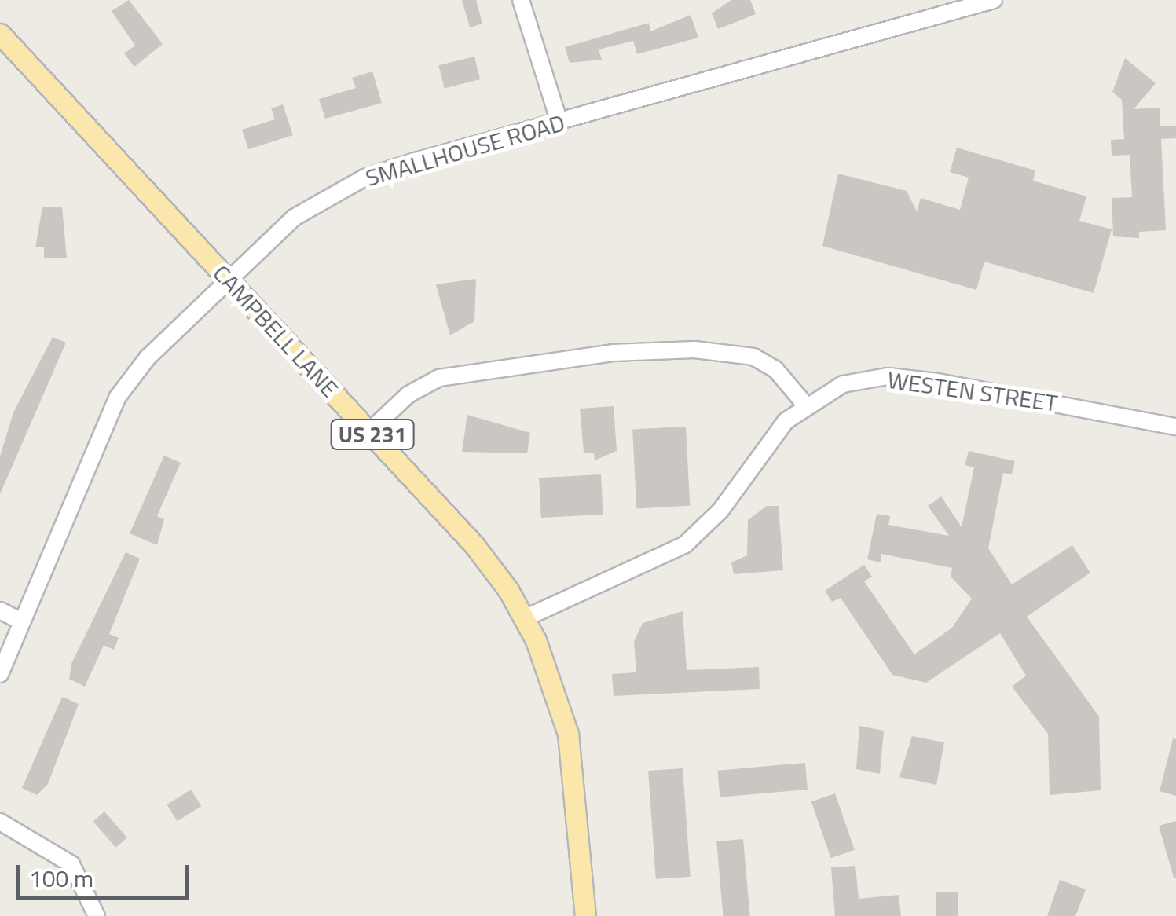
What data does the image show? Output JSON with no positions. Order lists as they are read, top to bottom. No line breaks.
{"streets":{"main road":["CAMPBELL LANE","US 231"],"street":["SMALLHOUSE ROAD","WESTEN STREET"]},"crossings":[["SMALLHOUSE ROAD","CAMPBELL LANE"],["CAMPBELL LANE","WESTEN STREET"]],"scale_bar":"100 m"}
